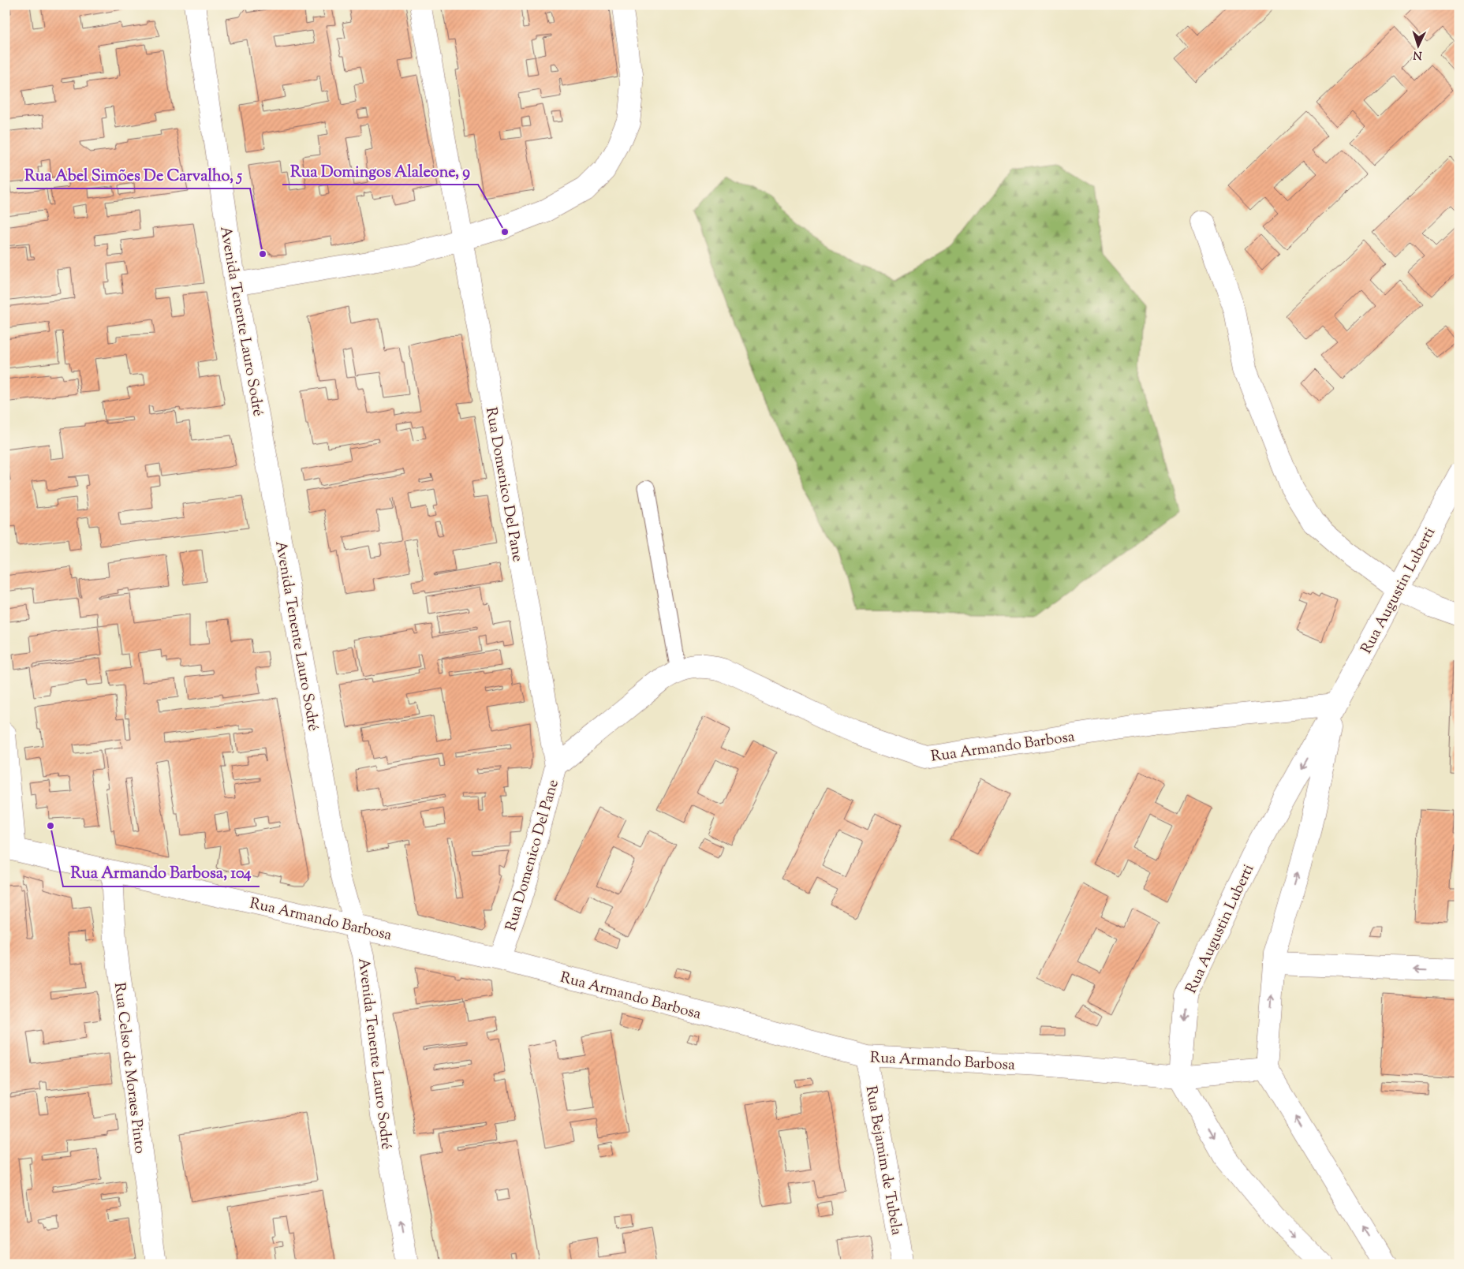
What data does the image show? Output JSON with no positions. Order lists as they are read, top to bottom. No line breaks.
{"streets":{"street":["Avenida Tenente Lauro Sodré","Rua Domenico Del Pane","Rua Augustin Luberti","Rua Armando Barbosa","Rua Celso de Moraes Pinto","Rua Bejamim de Tubela"]},"crossings":[["Avenida Tenente Lauro Sodré","Rua Armando Barbosa"],["Rua Domenico Del Pane","Rua Armando Barbosa"],["Rua Augustin Luberti","Rua Armando Barbosa"],["Rua Armando Barbosa","Rua Celso de Moraes Pinto"],["Rua Armando Barbosa","Rua Bejamim de Tubela"]],"places":["Rua Domingos Alaleone, 9","Rua Abel Simões De Carvalho, 5","Rua Armando Barbosa, 104"],"north":"bottom"}
